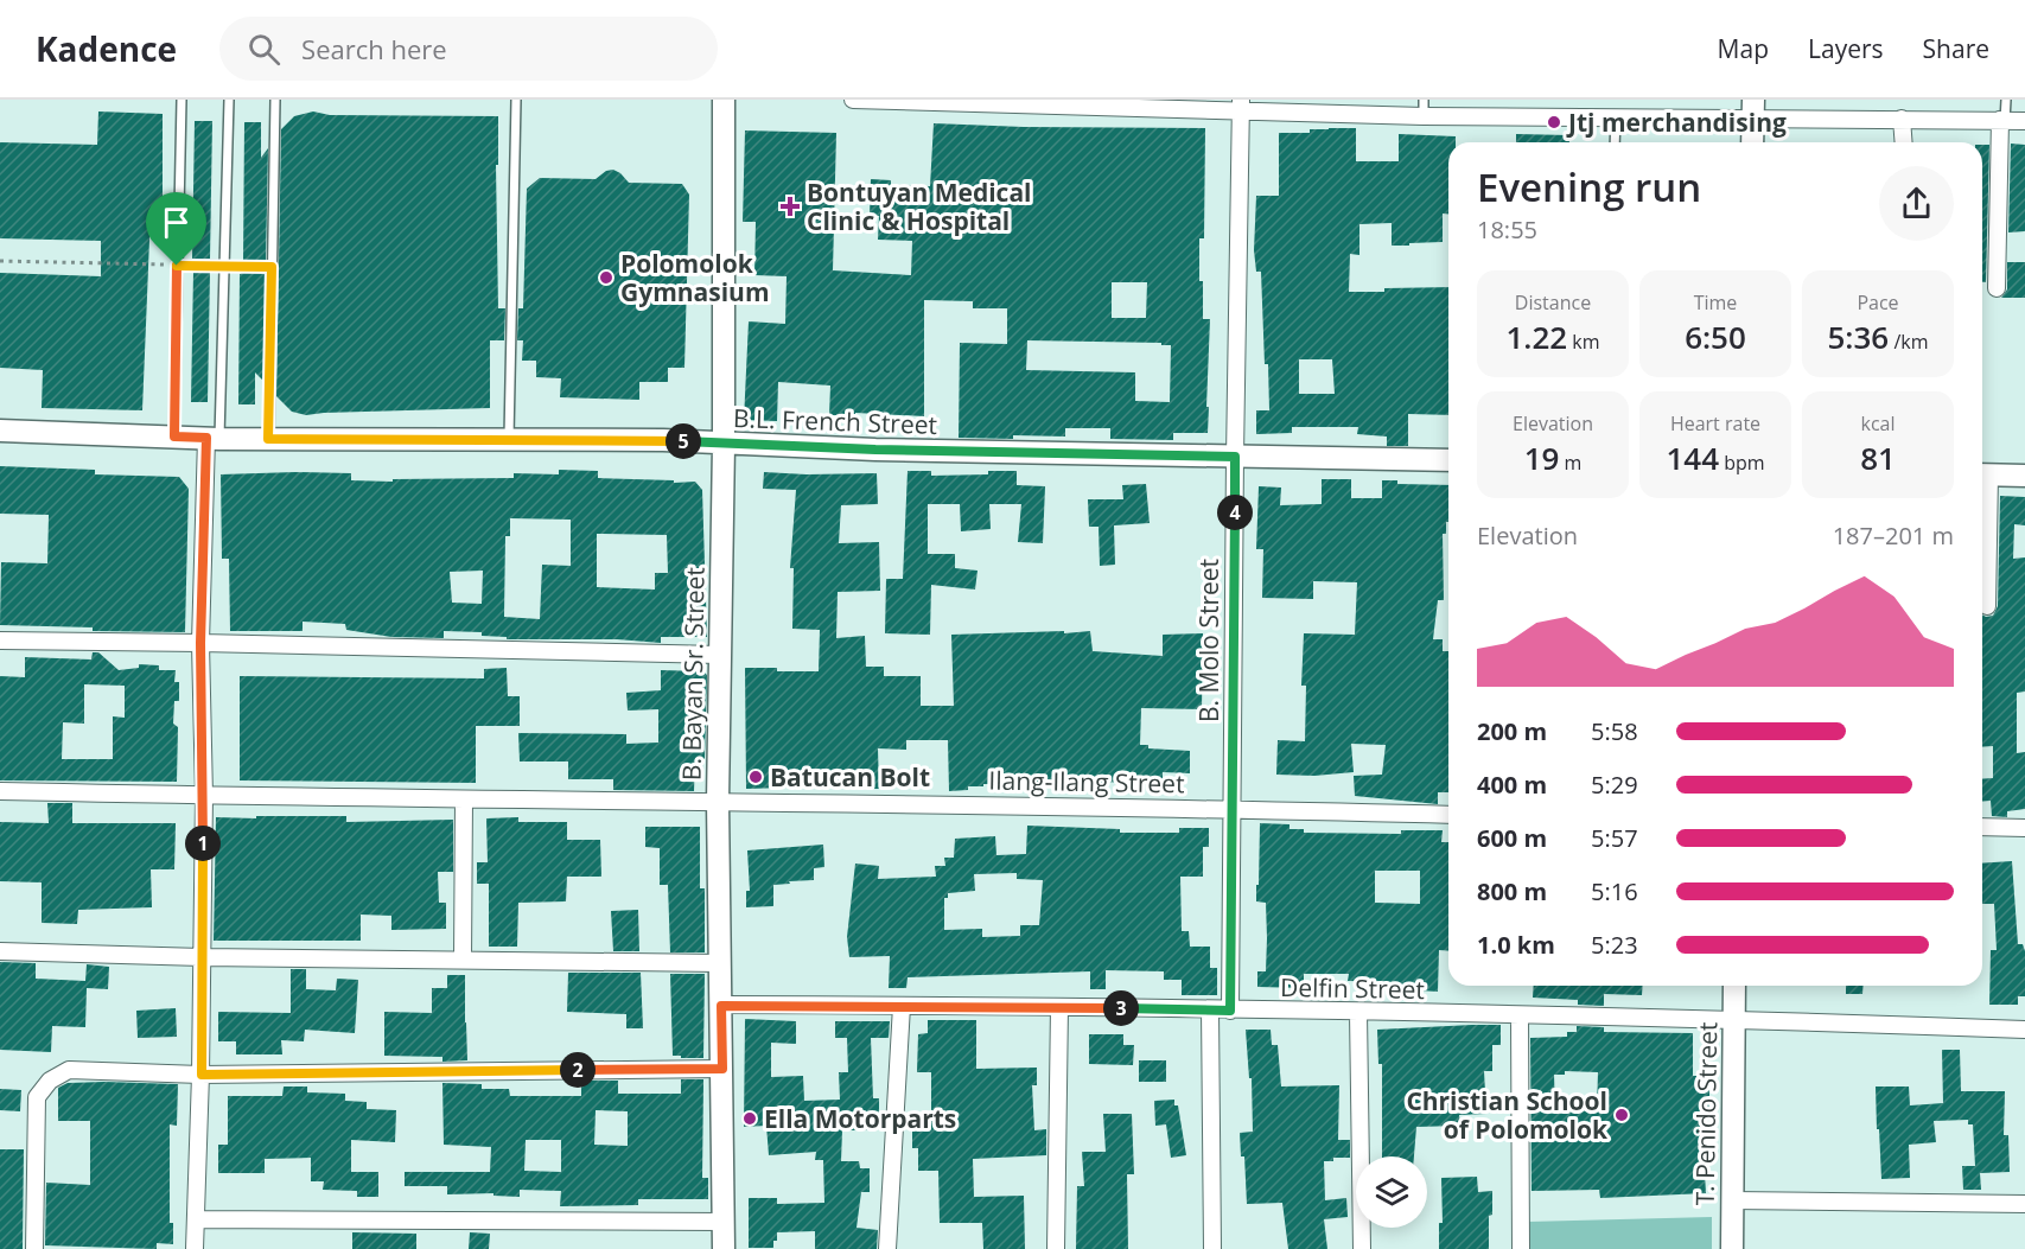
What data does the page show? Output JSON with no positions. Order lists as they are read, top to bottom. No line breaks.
{"streets":{"street":["B.L. French Street","B. Molo Street","B. Bayan Sr. Street","Ilang-Ilang Street","Delfin Street","T. Penido Street"]},"crossings":[["B.L. French Street","B. Molo Street"],["B.L. French Street","B. Bayan Sr. Street"],["B. Molo Street","Ilang-Ilang Street"],["B. Molo Street","Delfin Street"],["B. Bayan Sr. Street","Ilang-Ilang Street"],["B. Bayan Sr. Street","Delfin Street"],["Delfin Street","T. Penido Street"]],"places":{"other":["Jtj merchandising","Polomolok Gymnasium","Batucan Bolt","Christian School of Polomolok","Ella Motorparts"],"health":["Bontuyan Medical Clinic & Hospital"]},"page":{"header":"Kadence","search":"Search here","nav":["Map","Layers","Share"],"heading":["Evening run","18:55"],"stats":[["Distance","1.22 km"],["Time","6:50"],["Pace","5:36 /km"],["Elevation","19 m"],["Heart rate","144 bpm"],["kcal","81"]],"pins":["5","4","1","3","2"],"chart":["Elevation","187–201 m"],"list":[{"name":"200 m","note":"5:58"},{"name":"400 m","note":"5:29"},{"name":"600 m","note":"5:57"},{"name":"800 m","note":"5:16"},{"name":"1.0 km","note":"5:23"}]}}
